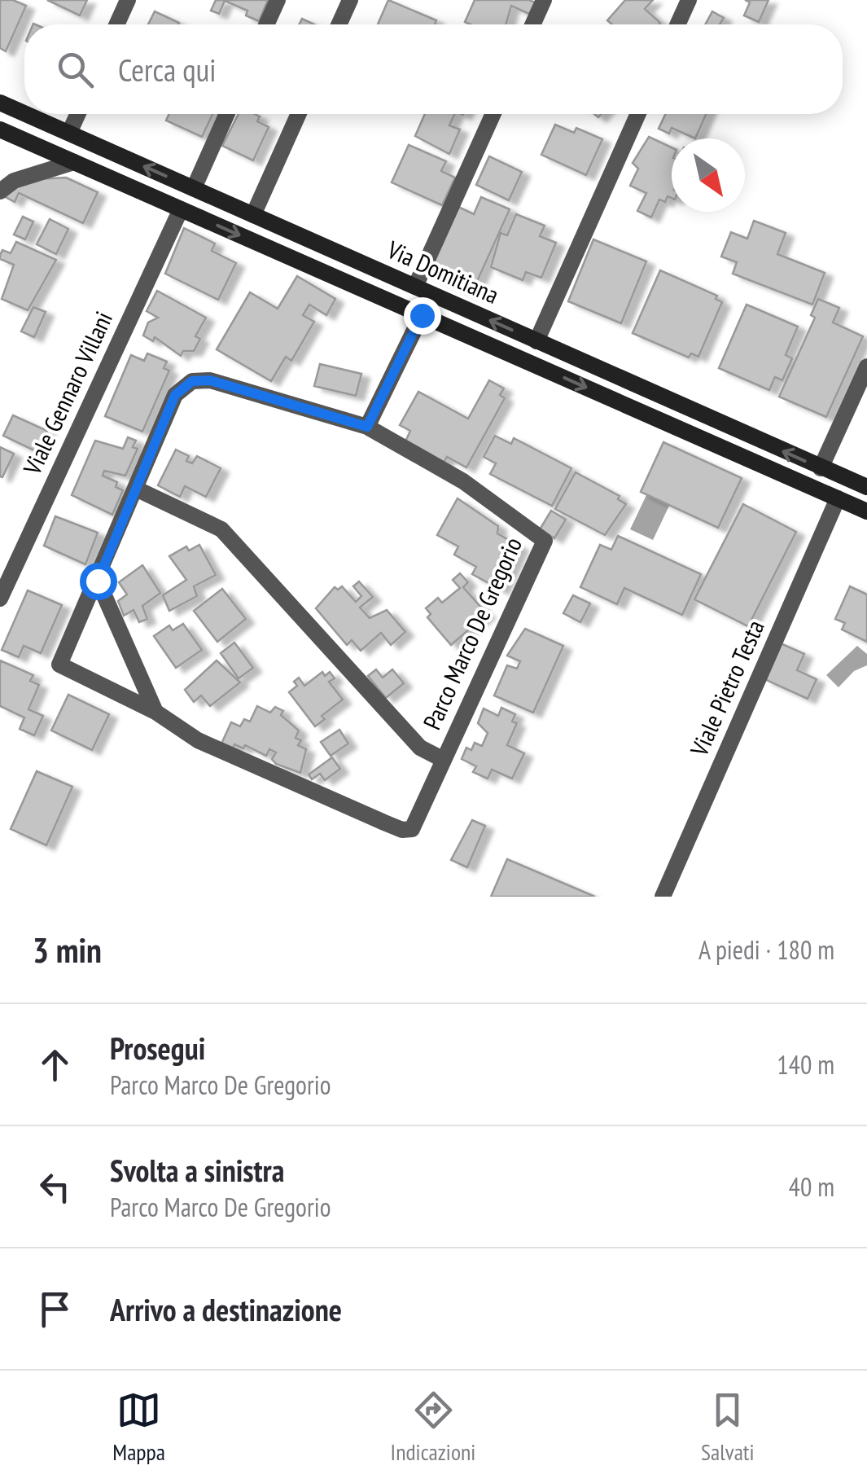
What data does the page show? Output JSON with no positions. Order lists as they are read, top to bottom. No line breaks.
{"streets":{"main road":["Via Domitiana"],"street":["Viale Gennaro Villani","Parco Marco De Gregorio","Viale Pietro Testa"]},"crossings":[["Via Domitiana","Viale Gennaro Villani"],["Via Domitiana","Viale Pietro Testa"]],"north":"bottom right","page":{"search":"Cerca qui","heading":["3 min","A piedi · 180 m"],"list":[["Prosegui","Parco Marco De Gregorio","140 m"],["Svolta a sinistra","Parco Marco De Gregorio","40 m"],"Arrivo a destinazione"],"nav":["Mappa","Indicazioni","Salvati"]}}
